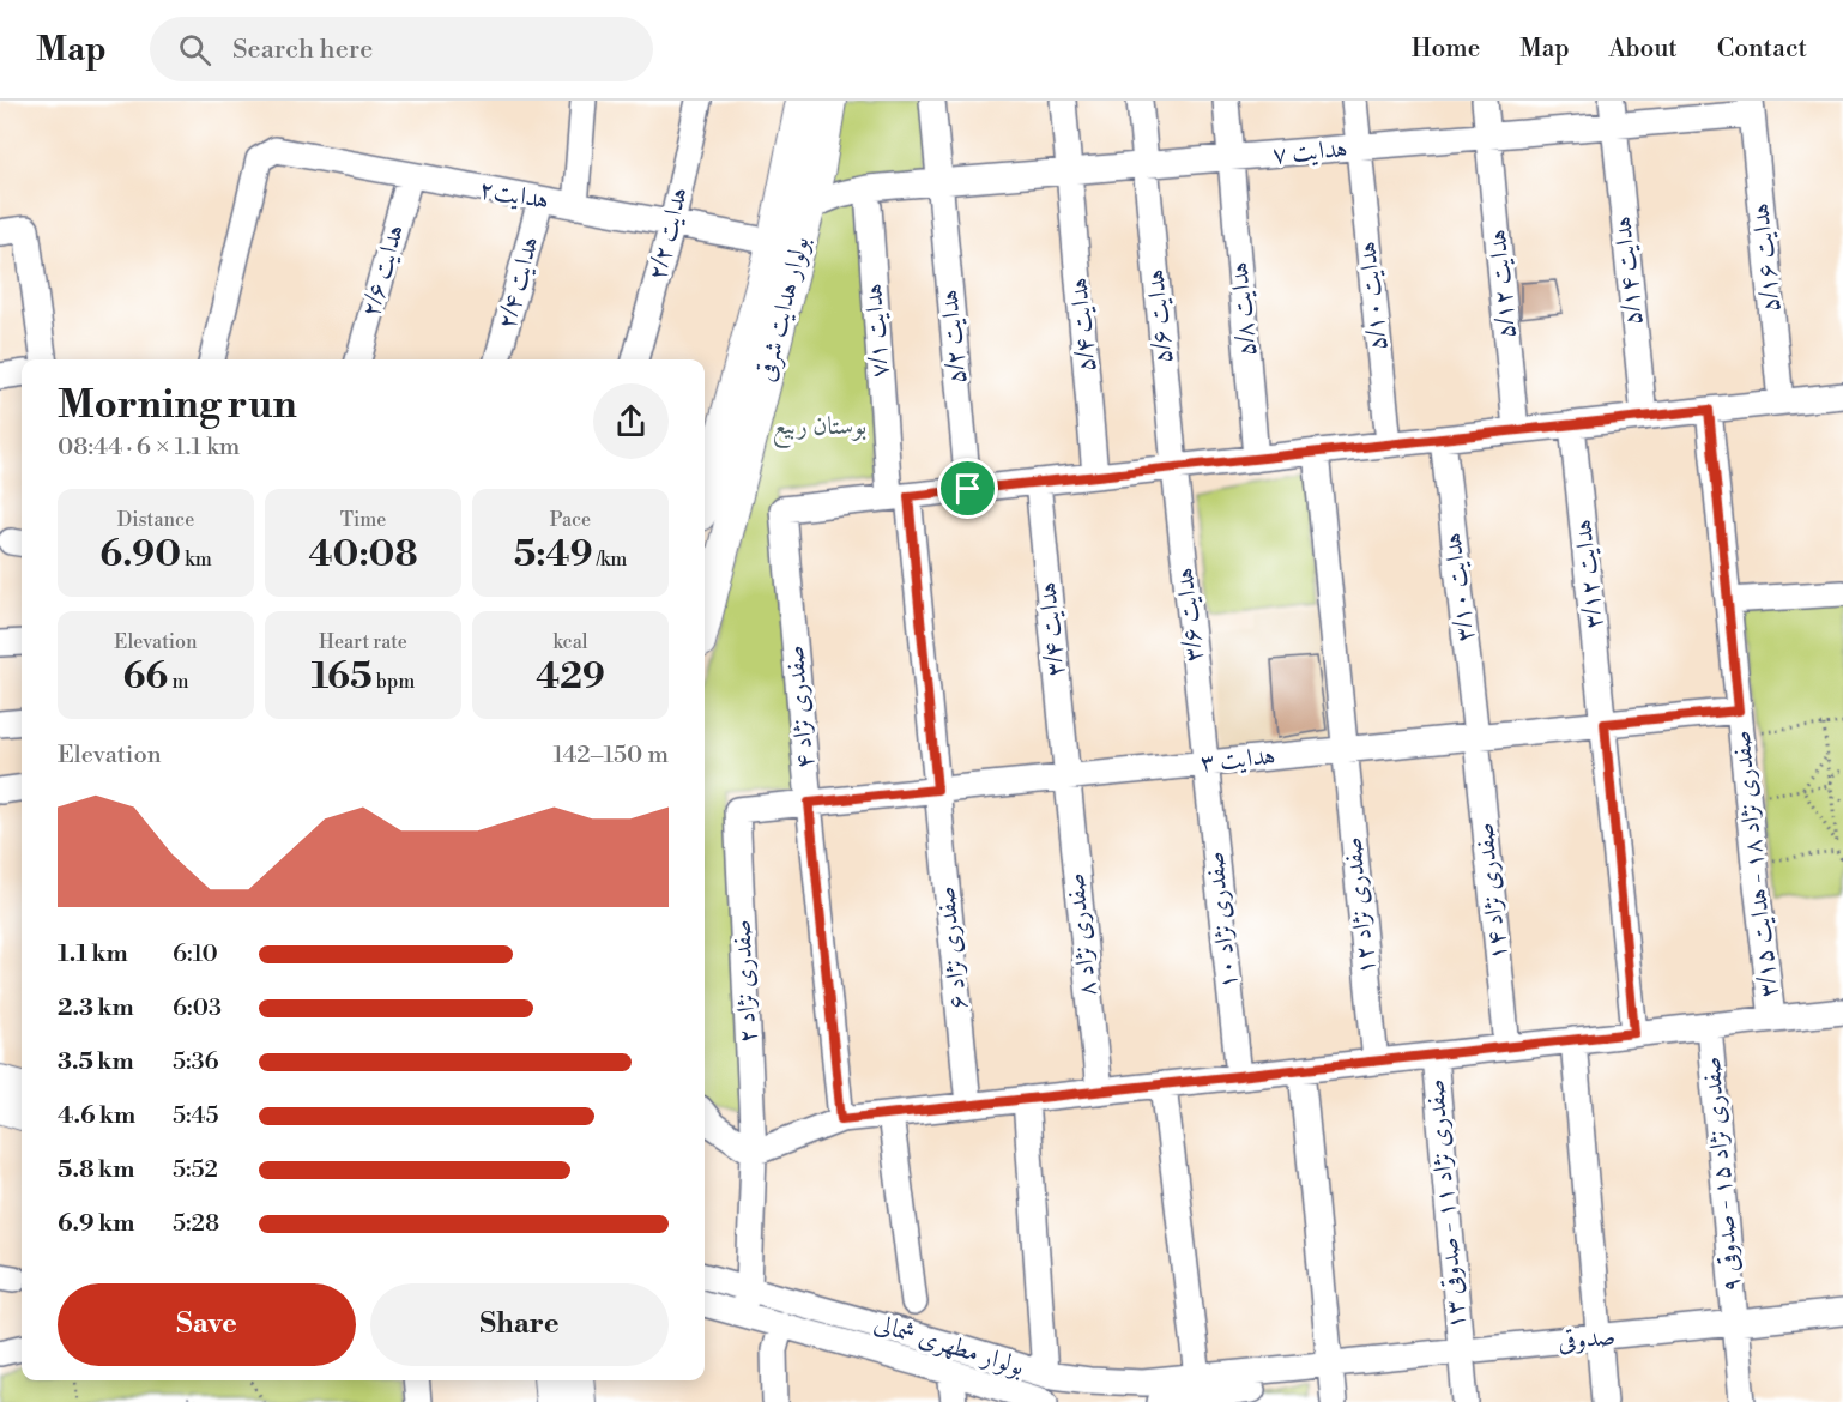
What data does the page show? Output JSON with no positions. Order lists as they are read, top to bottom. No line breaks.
{"streets":{"main road":["بولوار هدایت شرقی"],"street":["هدایت ۷","هدایت۲","هدایت ۲/۲","هدایت ۵/۱۶","هدایت ۲/۶","هدایت ۵/۱۴","هدایت ۲/۴","هدایت ۵/۱۲","هدایت ۵/۱۰","هدایت ۵/۸","هدایت ۵/۶","هدایت ۵/۴","هدایت ۷/۱","هدایت ۵/۲","هدایت ۳/۱۲","هدایت ۳/۱۰","هدایت ۳/۶","هدایت ۳/۴","صفدری نژاد ۴","هدایت ۳","صفدری نژاد ۱۸ - هدایت ۳/۱۵","صفدری نژاد ۱۴","صفدری نژاد ۱۲","صفدری نژاد ۱۰","صفدری نژاد ۸","صفدری نژاد ۶","صفدری نژاد ۲","صفدری نژاد ۱۵ - صدوقی ۹","صفدری نژاد ۱۱ - صدوقی ۱۳","صدوقی","بولوار مطهری شمالی"]},"crossings":[["هدایت ۷","هدایت ۵/۱۶"],["هدایت ۷","هدایت ۵/۱۴"],["هدایت ۷","هدایت ۵/۱۲"],["هدایت ۷","هدایت ۵/۱۰"],["هدایت ۷","بولوار هدایت شرقی"],["هدایت ۷","هدایت ۵/۸"],["هدایت ۷","هدایت ۵/۶"],["هدایت ۷","هدایت ۵/۴"],["هدایت ۷","هدایت ۷/۱"],["هدایت ۷","هدایت ۵/۲"],["هدایت۲","هدایت ۲/۲"],["هدایت۲","هدایت ۲/۶"],["هدایت۲","هدایت ۲/۴"],["هدایت۲","بولوار هدایت شرقی"],["هدایت ۵/۶","هدایت ۳/۶"],["هدایت ۷/۱","صفدری نژاد ۴"],["هدایت ۷/۱","هدایت ۳"],["هدایت ۷/۱","صفدری نژاد ۶"],["هدایت ۳/۱۲","هدایت ۳"],["هدایت ۳/۱۰","هدایت ۳"],["هدایت ۳/۱۰","صفدری نژاد ۱۴"],["هدایت ۳/۶","هدایت ۳"],["هدایت ۳/۶","صفدری نژاد ۱۰"],["هدایت ۳/۴","هدایت ۳"],["هدایت ۳/۴","صفدری نژاد ۸"],["صفدری نژاد ۴","هدایت ۳"],["هدایت ۳","صفدری نژاد ۱۸ - هدایت ۳/۱۵"],["هدایت ۳","صفدری نژاد ۱۴"],["هدایت ۳","صفدری نژاد ۱۲"],["هدایت ۳","صفدری نژاد ۱۰"],["هدایت ۳","صفدری نژاد ۸"],["هدایت ۳","صفدری نژاد ۶"],["هدایت ۳","صفدری نژاد ۲"],["صفدری نژاد ۲","بولوار مطهری شمالی"],["صفدری نژاد ۱۵ - صدوقی ۹","صدوقی"],["صفدری نژاد ۱۱ - صدوقی ۱۳","صدوقی"],["صدوقی","بولوار مطهری شمالی"]],"parks":["بوستان ربیع"],"page":{"header":"Map","search":"Search here","nav":["Home","Map","About","Contact"],"heading":["Morning run","08:44 · 6 × 1.1 km"],"stats":[["Distance","6.90 km"],["Time","40:08"],["Pace","5:49 /km"],["Elevation","66 m"],["Heart rate","165 bpm"],["kcal","429"]],"chart":["Elevation","142–150 m"],"list":[{"name":"1.1 km","note":"6:10"},{"name":"2.3 km","note":"6:03"},{"name":"3.5 km","note":"5:36"},{"name":"4.6 km","note":"5:45"},{"name":"5.8 km","note":"5:52"},{"name":"6.9 km","note":"5:28"}],"buttons":["Save","Share"]}}
